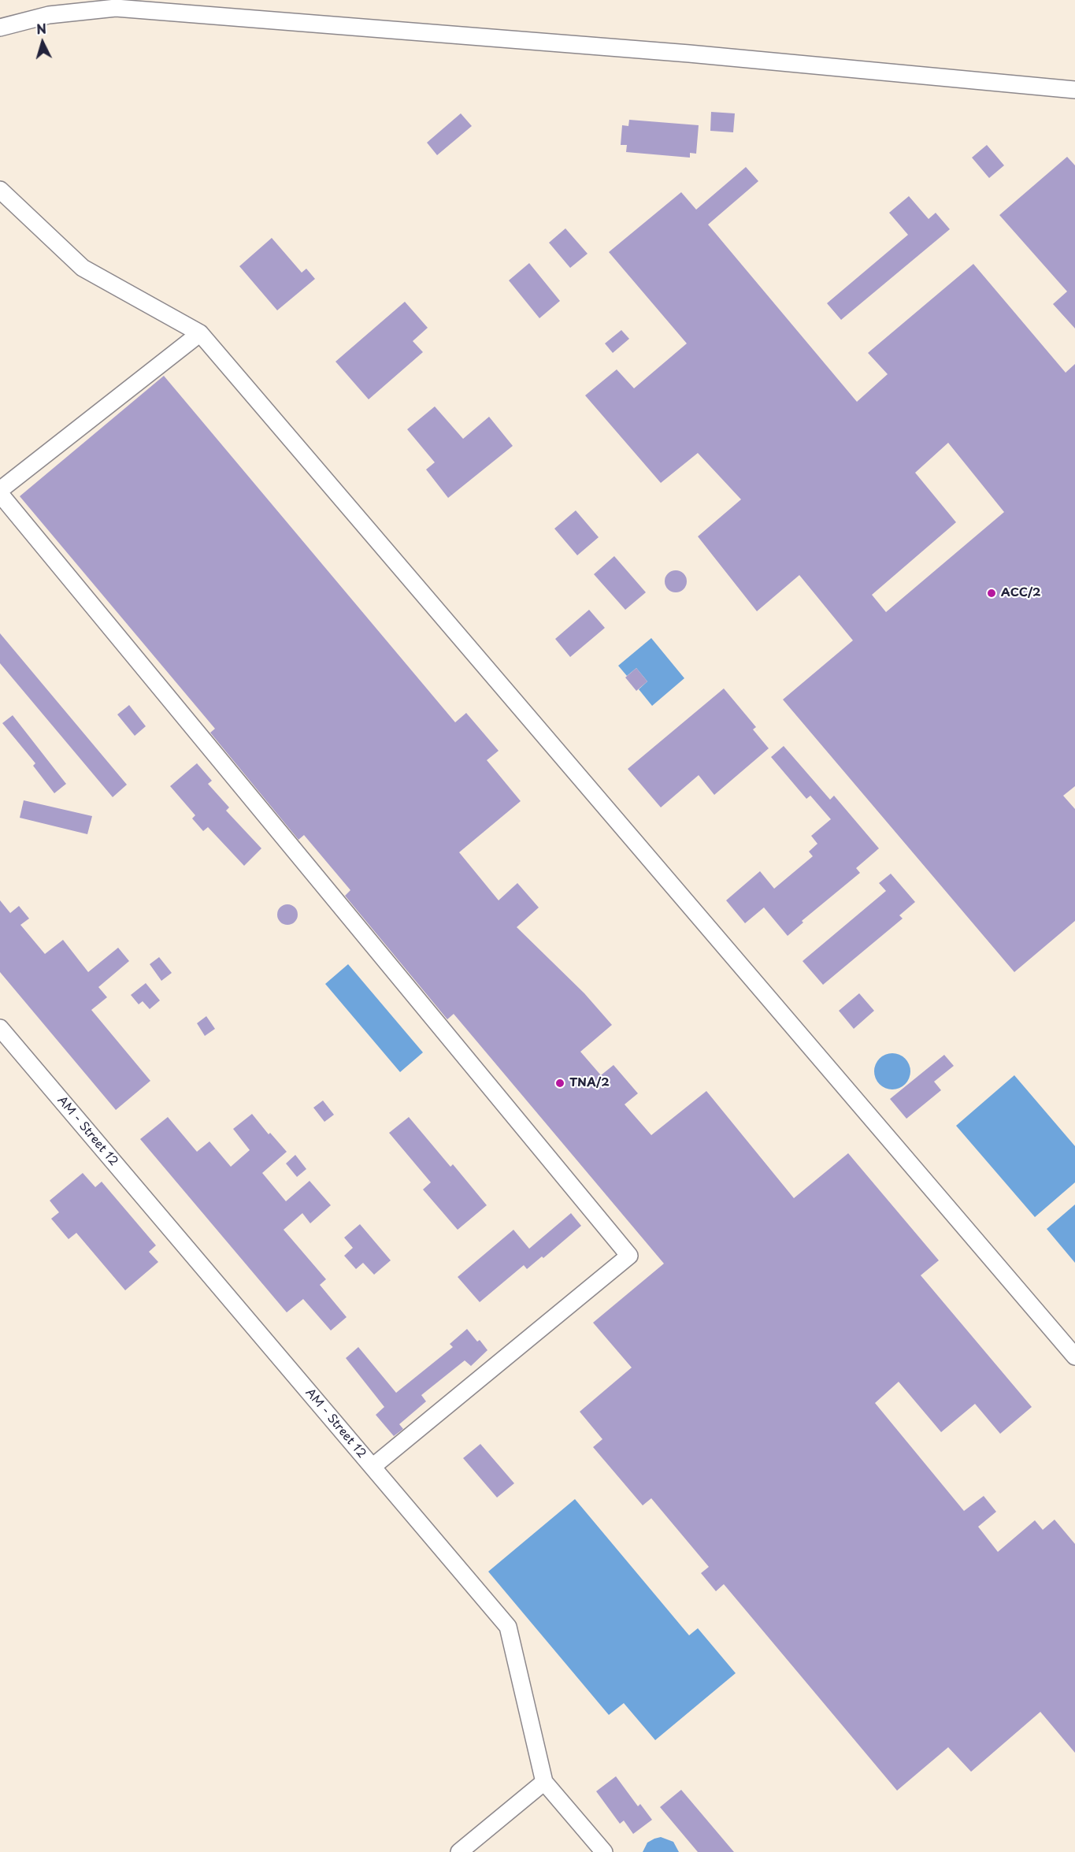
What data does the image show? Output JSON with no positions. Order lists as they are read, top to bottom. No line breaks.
{"streets":{"lane":["AM - Street 12"]},"places":["ACC/2","TNA/2"],"north":"top"}
